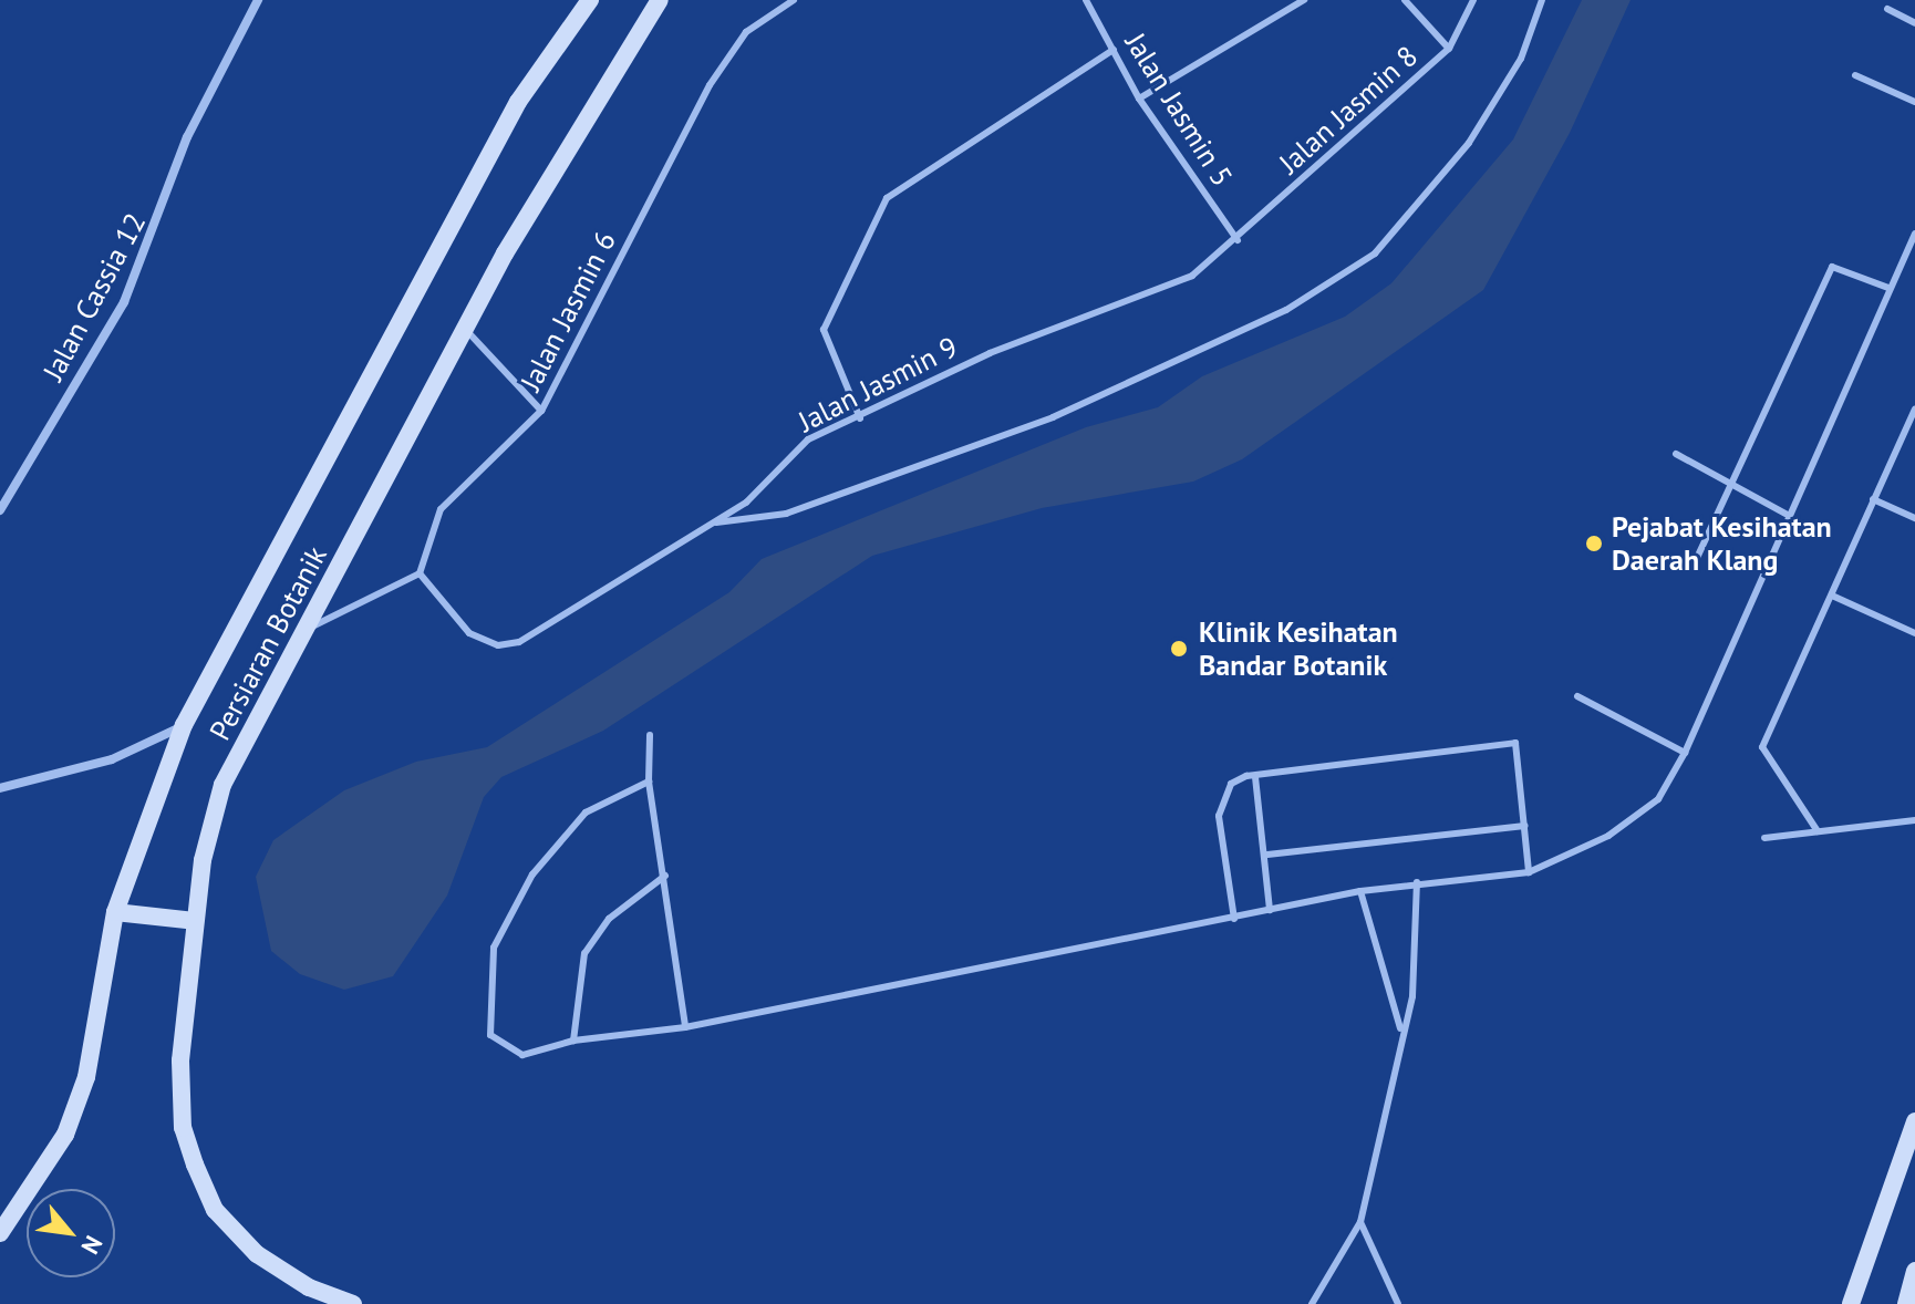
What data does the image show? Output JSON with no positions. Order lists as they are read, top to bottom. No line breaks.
{"streets":{"main road":["Persiaran Botanik"],"street":["Jalan Cassia 12"],"lane":["Jalan Jasmin 5","Jalan Jasmin 8","Jalan Jasmin 6","Jalan Jasmin 9"]},"crossings":[["Jalan Jasmin 5","Jalan Jasmin 8"],["Jalan Jasmin 5","Jalan Jasmin 9"],["Jalan Jasmin 8","Jalan Jasmin 9"],["Jalan Jasmin 6","Jalan Jasmin 9"]],"places":["Pejabat Kesihatan Daerah Klang","Klinik Kesihatan Bandar Botanik"],"north":"bottom right"}
